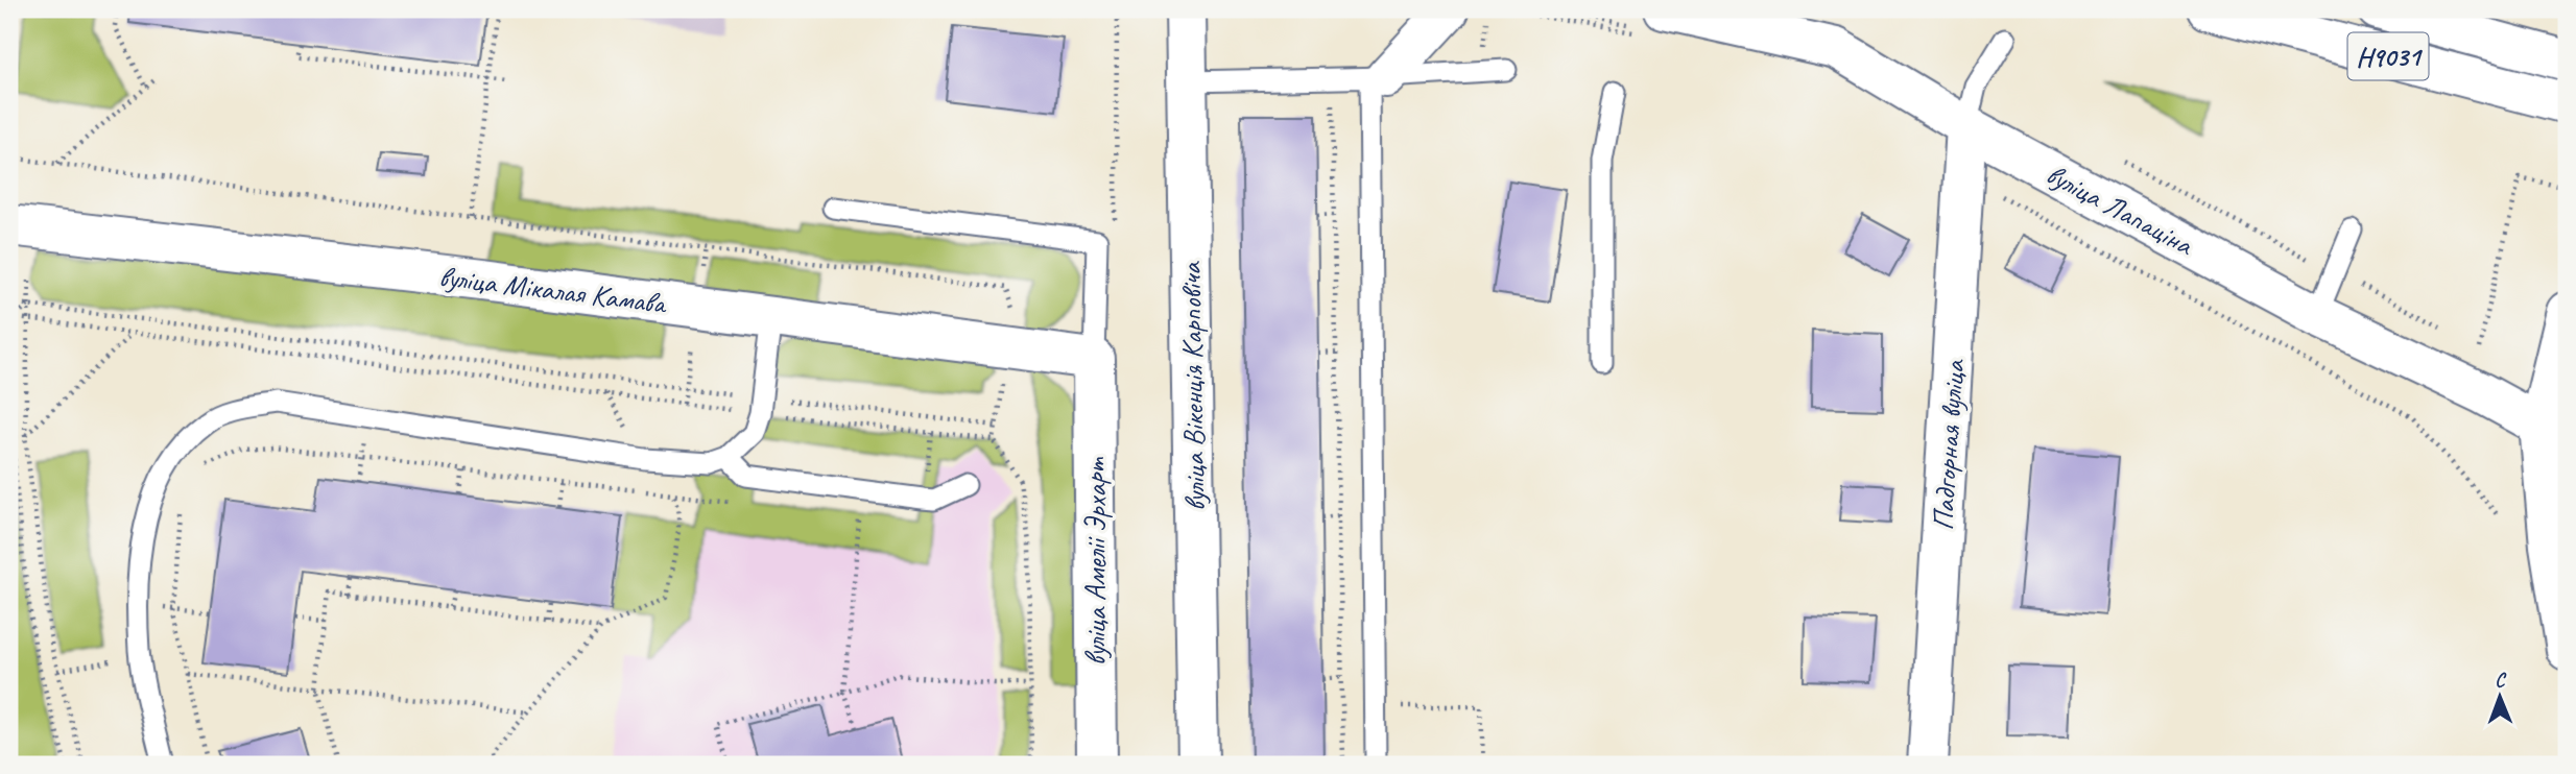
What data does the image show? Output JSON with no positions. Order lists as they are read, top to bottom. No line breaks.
{"streets":{"street":["Н9031","вуліца Лапаціна","вуліца Мікалая Камава","вуліца Вікенція Карповіча","Падгорная вуліца","вуліца Амеліі Эрхарт"]},"crossings":[["вуліца Лапаціна","Падгорная вуліца"],["вуліца Мікалая Камава","вуліца Амеліі Эрхарт"]],"north":"top"}
